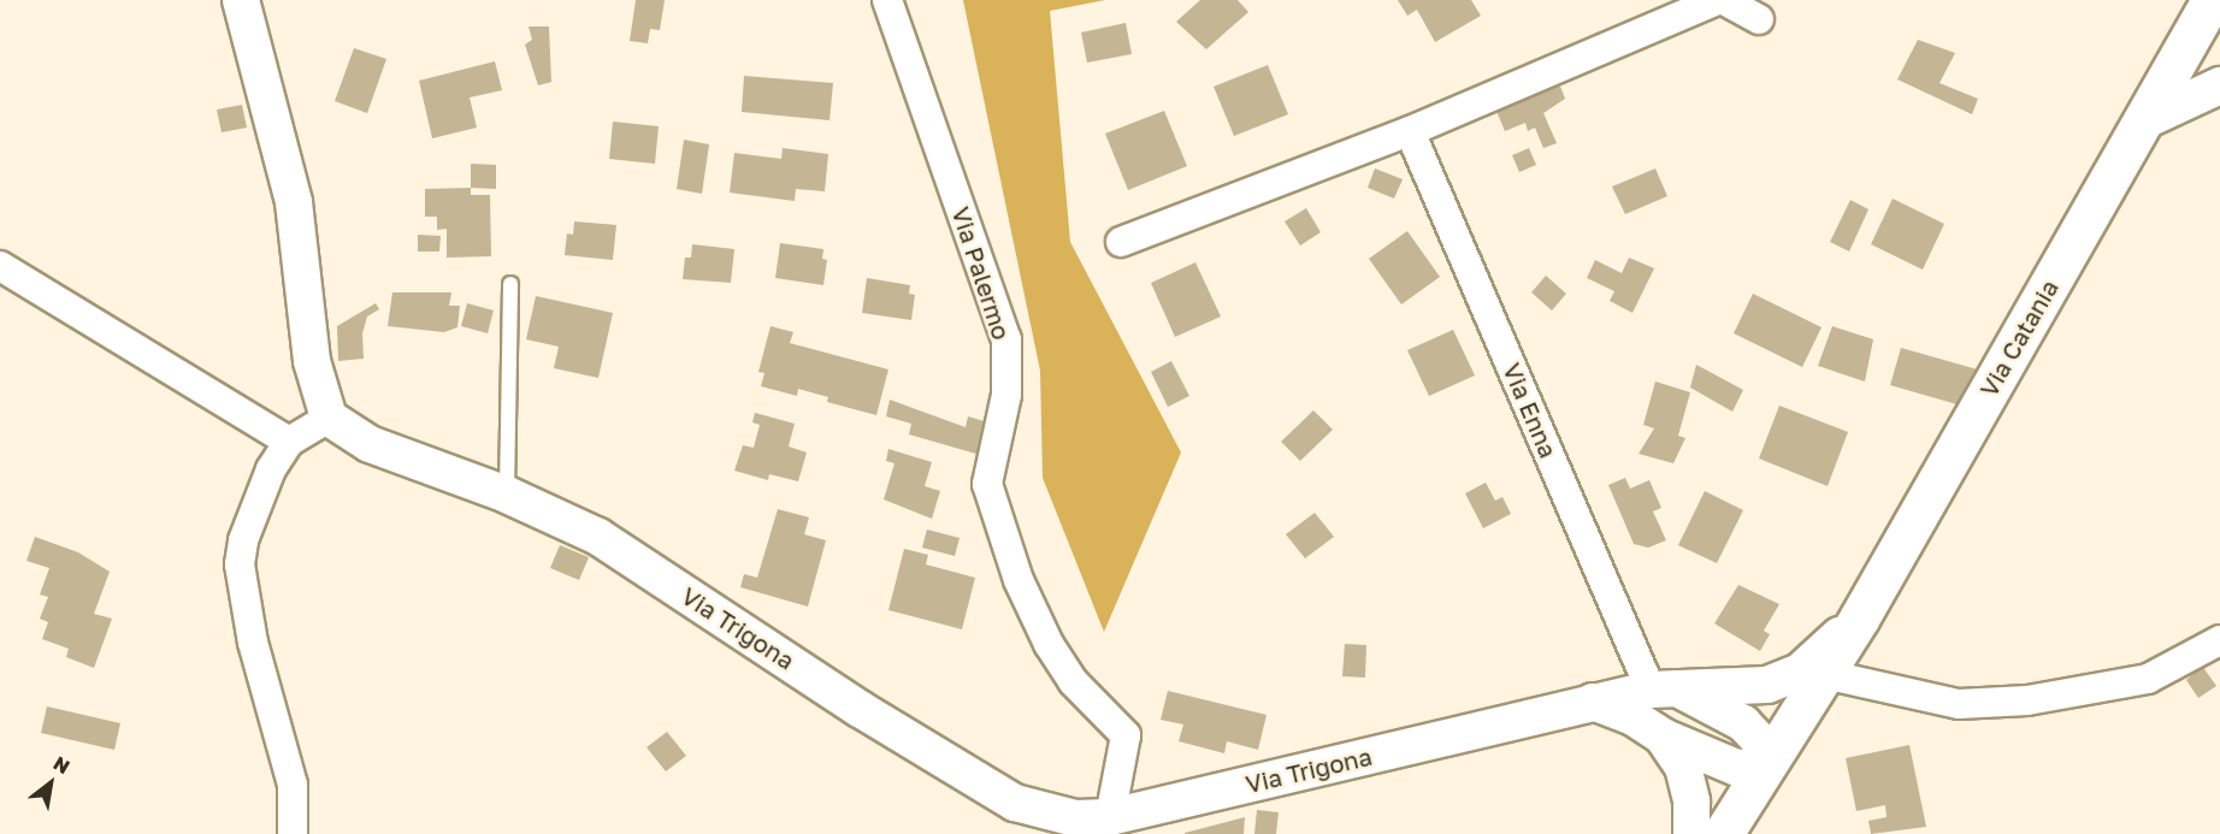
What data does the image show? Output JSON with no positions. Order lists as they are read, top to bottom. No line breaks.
{"streets":{"main road":["Via Catania"],"street":["Via Palermo","Via Enna","Via Trigona"]},"crossings":[["Via Palermo","Via Trigona"],["Via Catania","Via Trigona"],["Via Enna","Via Trigona"]],"north":"top right"}
